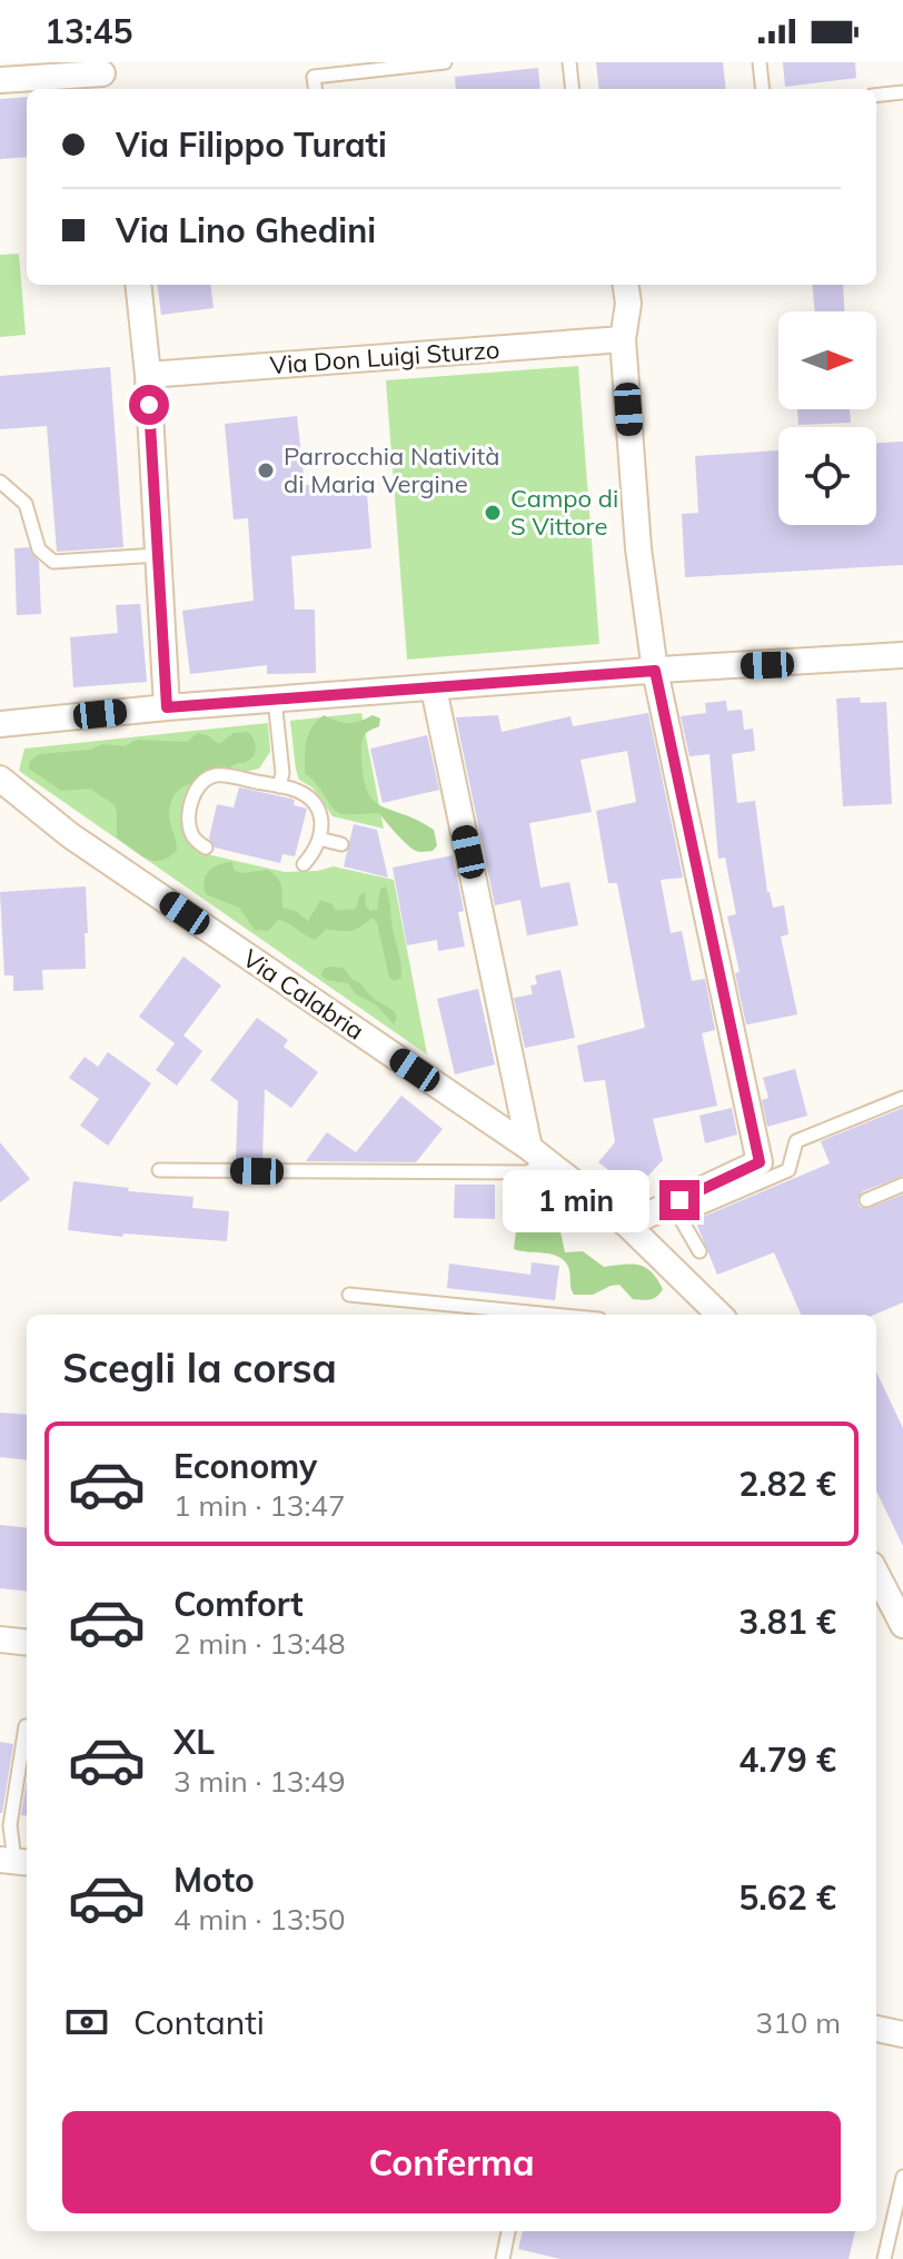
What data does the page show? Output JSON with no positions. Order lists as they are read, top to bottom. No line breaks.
{"streets":{"street":["Via Don Luigi Sturzo","Via Calabria"]},"places":["Parrocchia Natività di Maria Vergine","Campo di S Vittore"],"north":"right","page":{"status":"13:45","banner":["Via Filippo Turati","Via Lino Ghedini"],"bubble":"1 min","heading":"Scegli la corsa","list":[{"name":"Economy","note":"1 min · 13:47","value":"2.82 €"},{"name":"Comfort","note":"2 min · 13:48","value":"3.81 €"},{"name":"XL","note":"3 min · 13:49","value":"4.79 €"},{"name":"Moto","note":"4 min · 13:50","value":"5.62 €"}],"pay":["Contanti","310 m"],"buttons":"Conferma"}}
